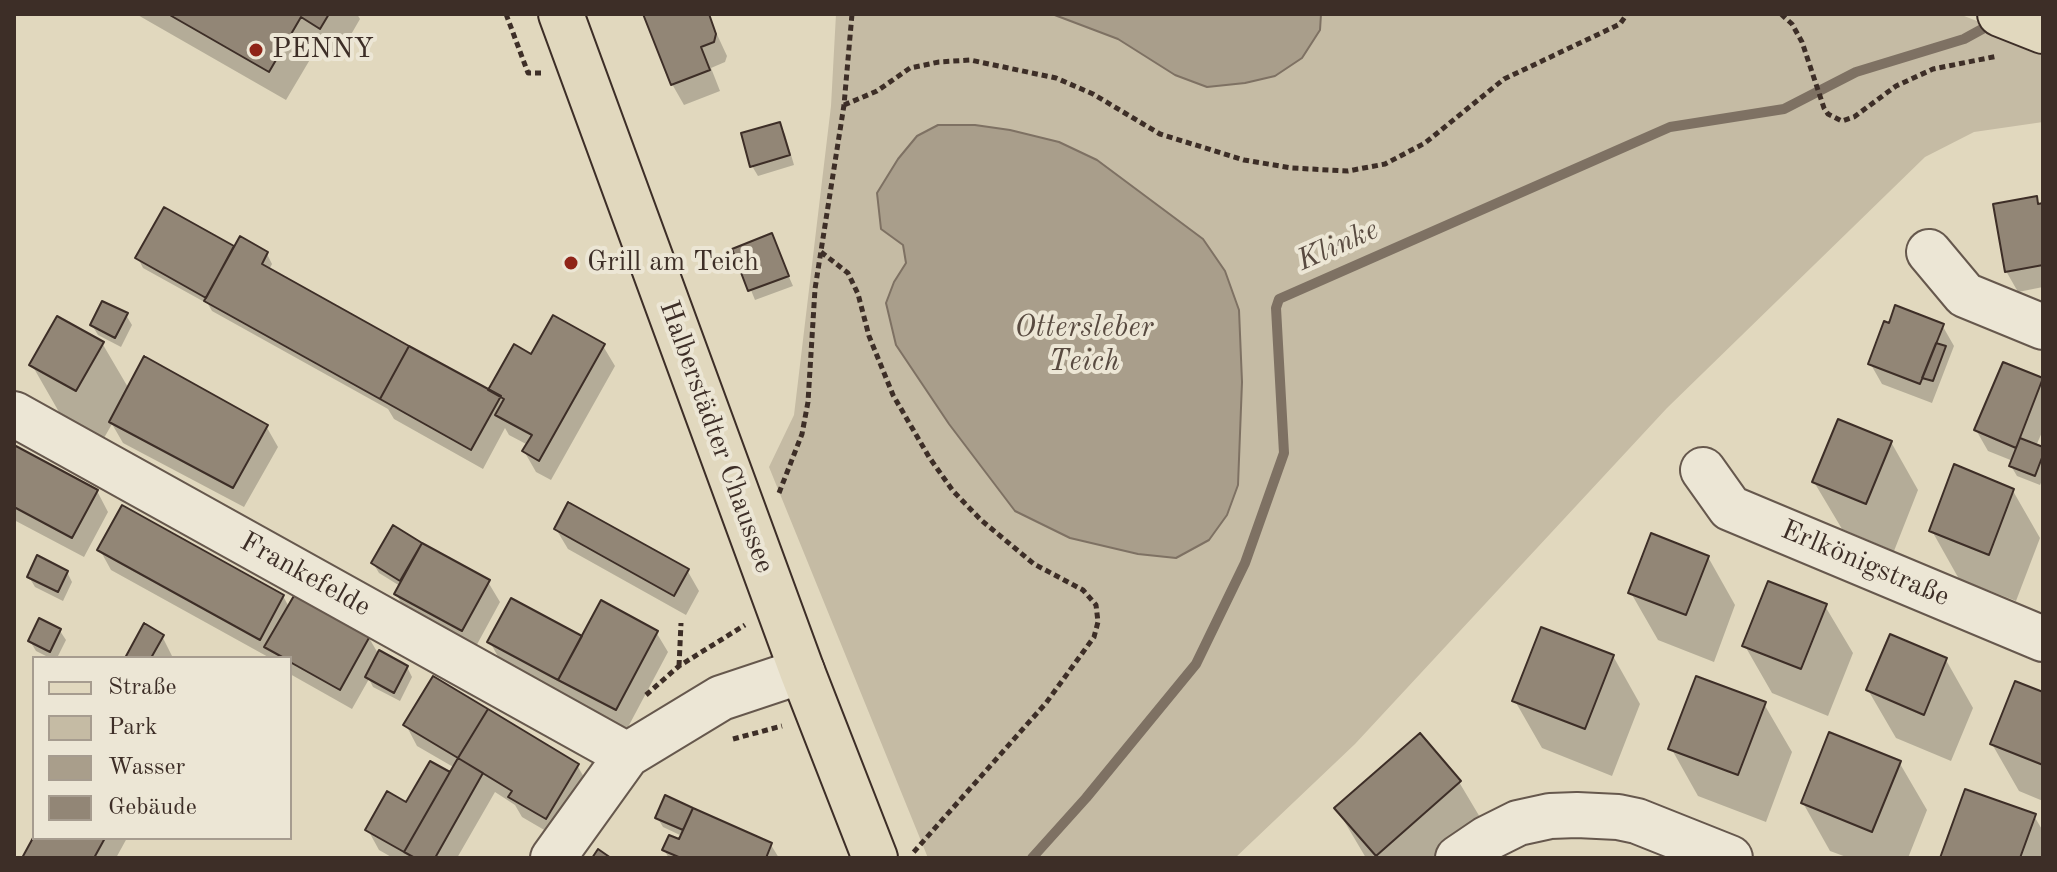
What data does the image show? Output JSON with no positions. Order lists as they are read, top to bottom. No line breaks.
{"streets":{"main road":["Halberstädter Chaussee"],"street":["Erlkönigstraße","Frankefelde"]},"water":["Klinke","Ottersleber Teich"],"places":["PENNY","Grill am Teich"],"legend":["Straße","Park","Wasser","Gebäude"]}
